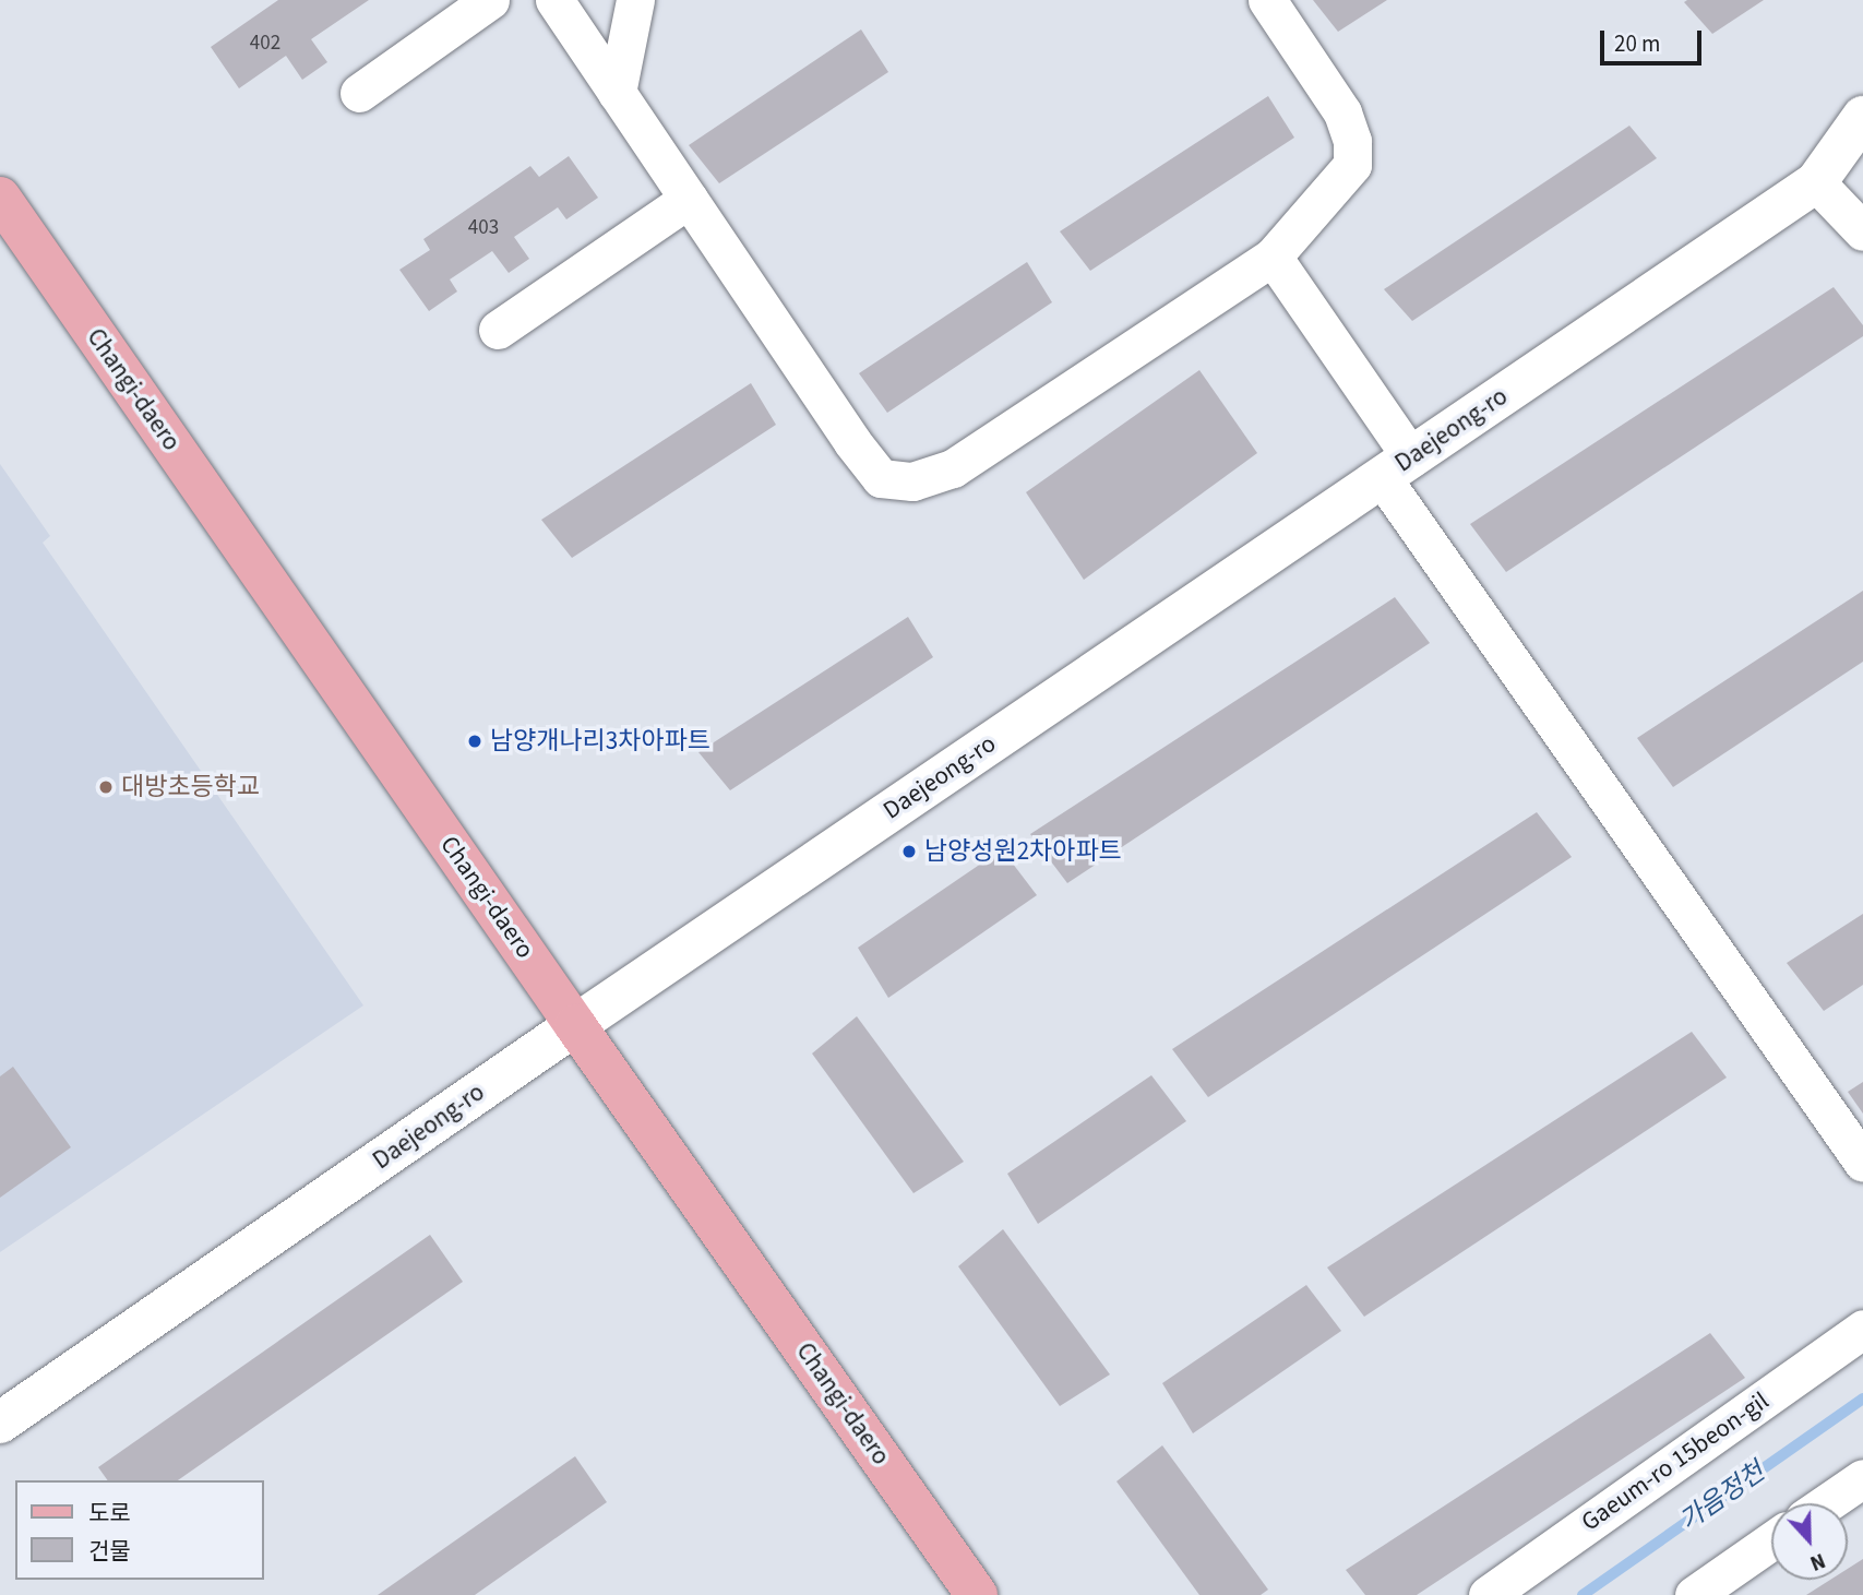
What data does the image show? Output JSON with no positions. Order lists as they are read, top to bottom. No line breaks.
{"streets":{"main road":["Changi-daero"],"street":["Daejeong-ro","Gaeum-ro 15beon-gil"]},"crossings":[["Changi-daero","Daejeong-ro"]],"water":["가음정천"],"places":["남양개나리3차아파트","대방초등학교","남양성원2차아파트"],"house_numbers":["402","403"],"legend":["도로","건물"],"scale_bar":"20 m","north":"bottom"}
